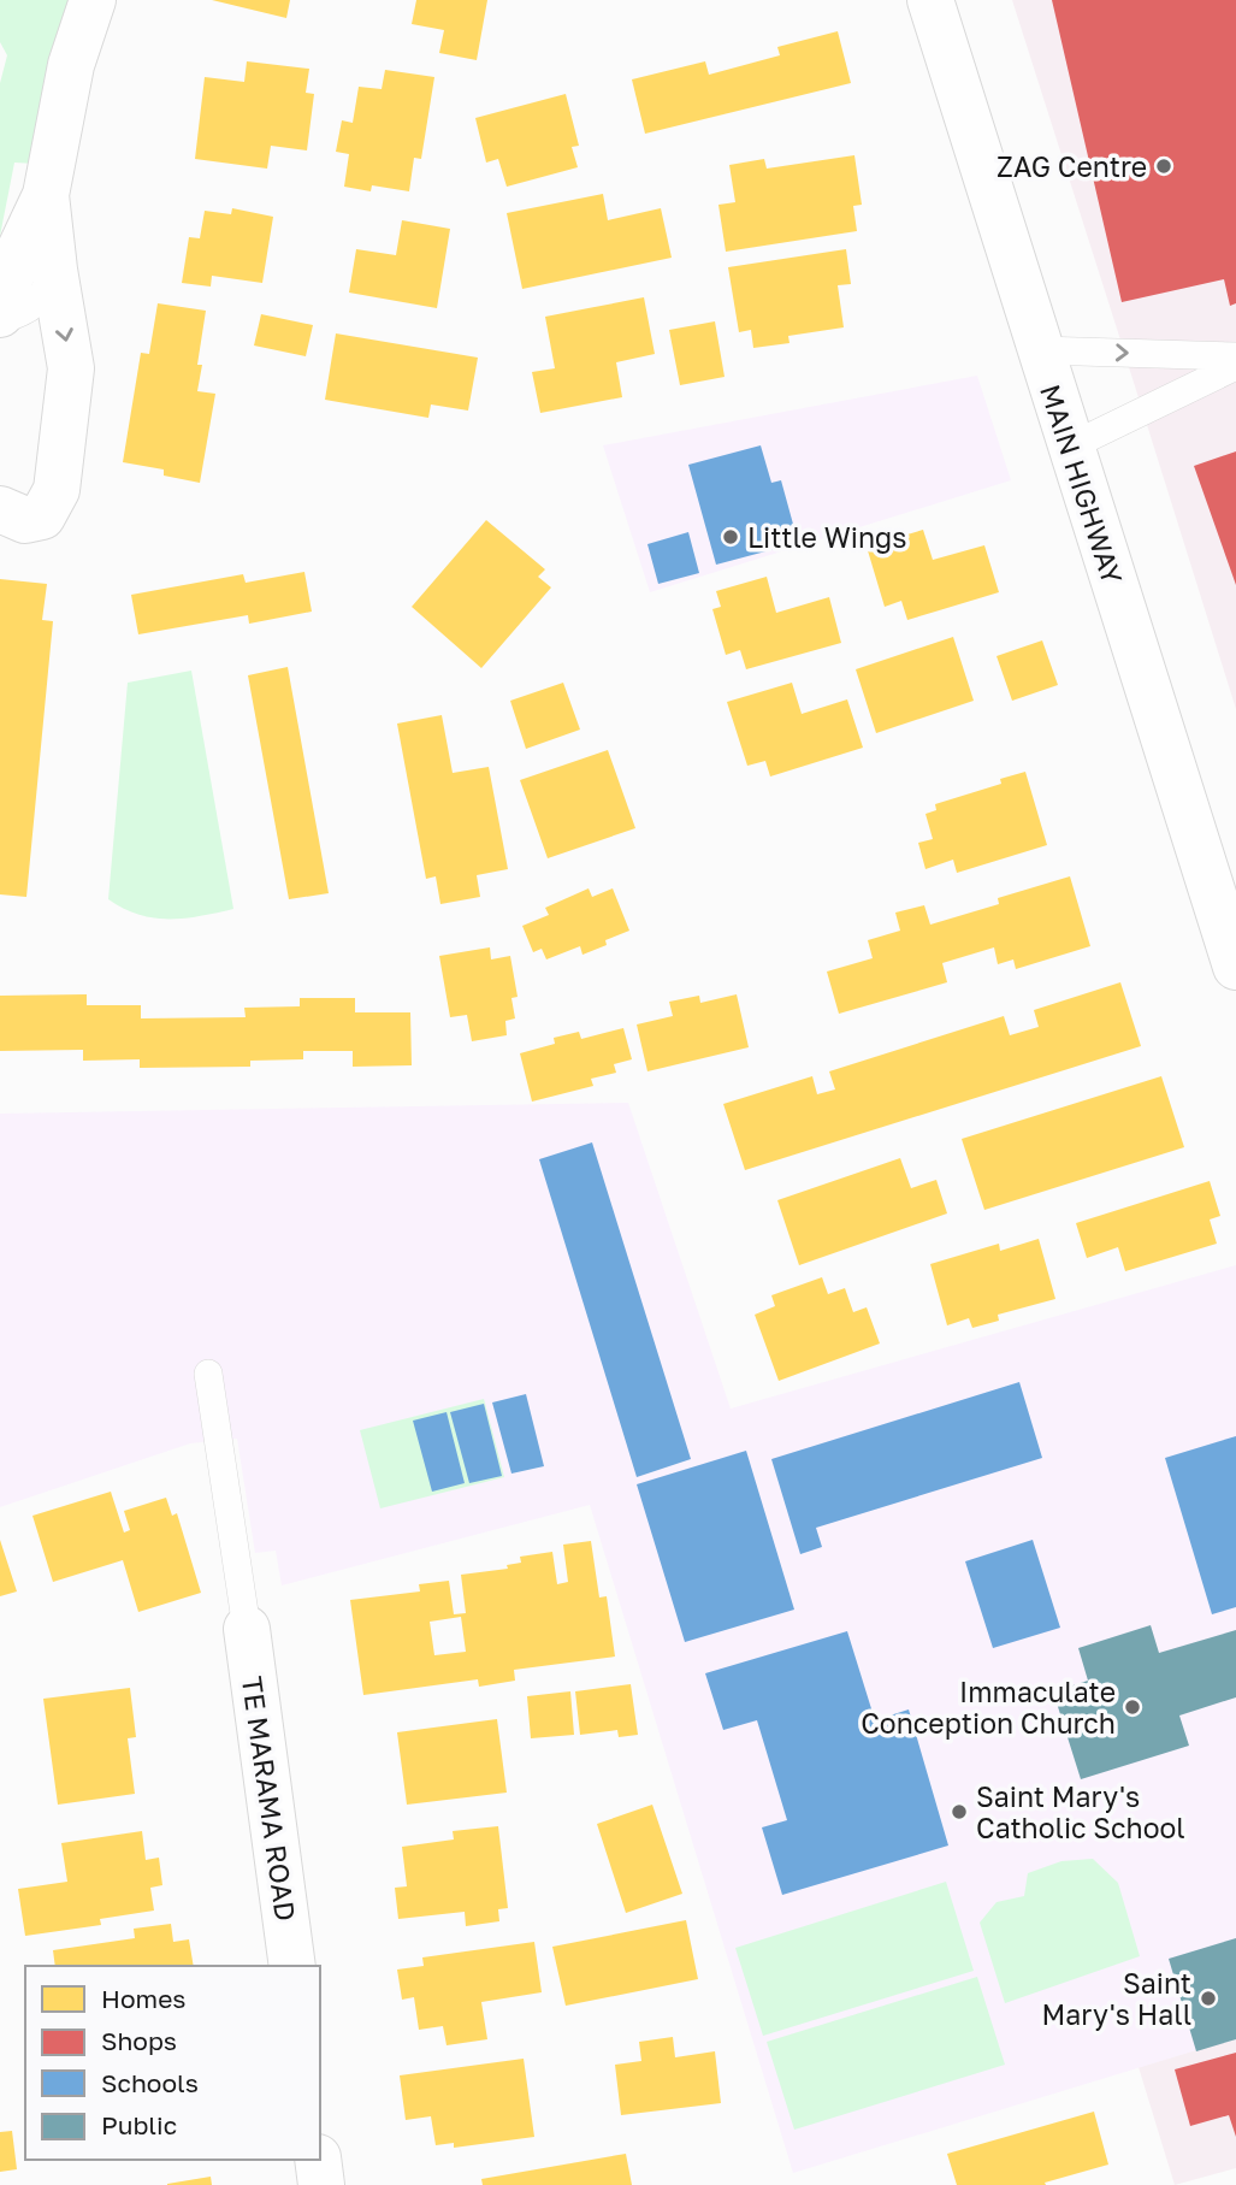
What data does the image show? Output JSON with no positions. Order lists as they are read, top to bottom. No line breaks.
{"streets":{"street":["MAIN HIGHWAY","TE MARAMA ROAD"]},"places":["ZAG Centre","Little Wings","Immaculate Conception Church","Saint Mary's Catholic School","Saint Mary's Hall"],"legend":["Homes","Shops","Schools","Public"]}
